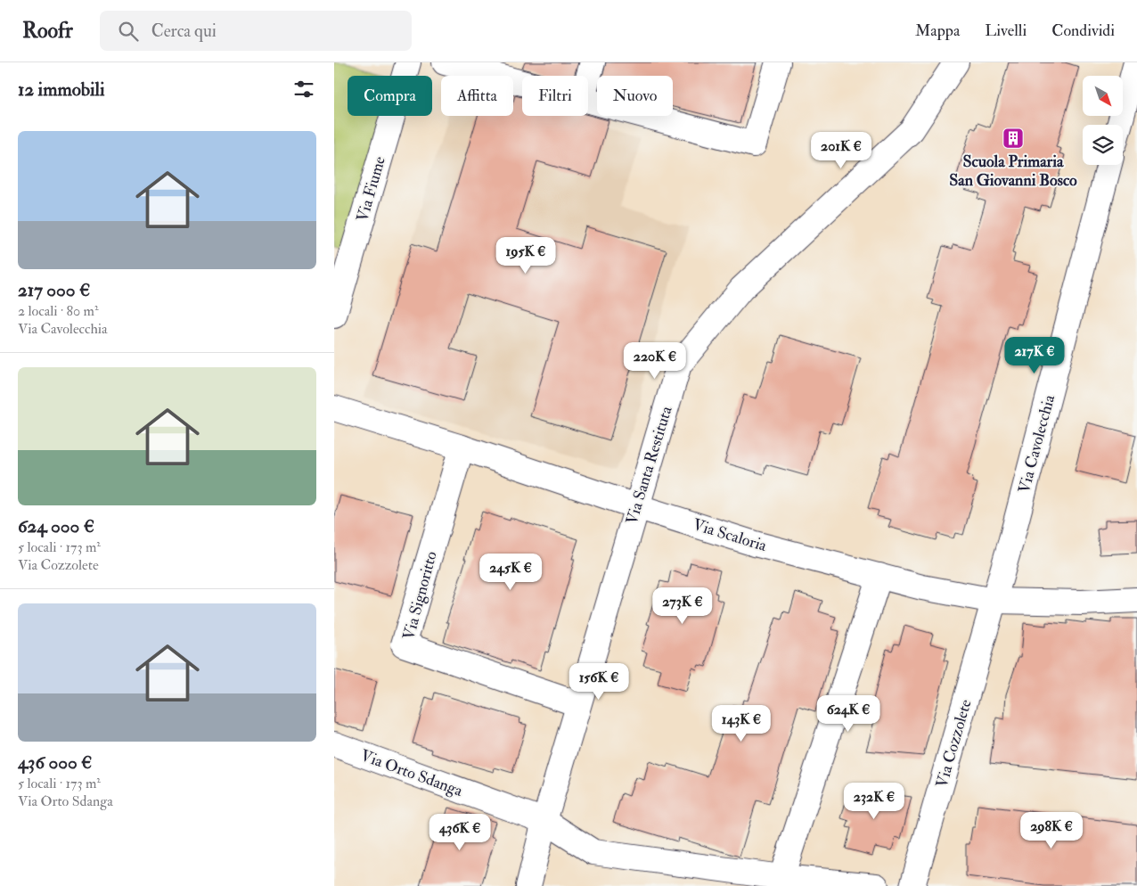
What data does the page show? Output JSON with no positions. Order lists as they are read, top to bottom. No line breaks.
{"streets":{"street":["Via Fiume","Via Cavolecchia","Via Santa Restituta","Via Scaloria","Via Signoritto","Via Cozzolete","Via Orto Sdanga"]},"crossings":[["Via Cavolecchia","Via Scaloria"],["Via Cavolecchia","Via Cozzolete"],["Via Santa Restituta","Via Scaloria"],["Via Santa Restituta","Via Signoritto"],["Via Santa Restituta","Via Orto Sdanga"],["Via Scaloria","Via Signoritto"],["Via Scaloria","Via Cozzolete"]],"places":{"building":["Scuola Primaria San Giovanni Bosco"]},"north":"bottom right","page":{"header":"Roofr","search":"Cerca qui","nav":["Mappa","Livelli","Condividi"],"heading":"12 immobili","chip":["Compra","Affitta","Filtri","Nuovo"],"list":[{"name":"217 000 €","note":"2 locali · 80 m² · Via Cavolecchia"},{"name":"624 000 €","note":"5 locali · 173 m² · Via Cozzolete"},{"name":"436 000 €","note":"5 locali · 173 m² · Via Orto Sdanga"}],"price":["201K €","195K €","217K €","220K €","245K €","273K €","156K €","624K €","143K €","232K €","298K €","436K €"]}}
